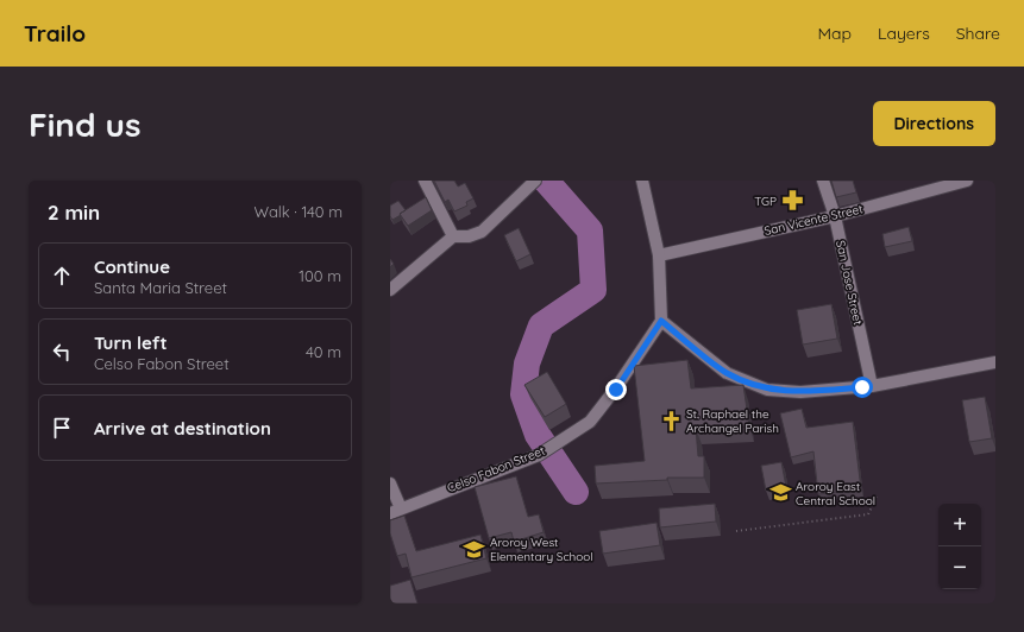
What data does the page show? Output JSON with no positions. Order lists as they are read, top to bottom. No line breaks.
{"streets":{"street":["San Vicente Street","San Jose Street","Celso Fabon Street"]},"crossings":[["San Vicente Street","San Jose Street"]],"places":{"pharmacy":["TGP"],"church":["St. Raphael the Archangel Parish"],"school or university":["Aroroy East Central School","Aroroy West Elementary School"]},"page":{"header":"Trailo","nav":["Map","Layers","Share"],"buttons":"Directions","title":"Find us","heading":["2 min","Walk · 140 m"],"list":[["Continue","Santa Maria Street","100 m"],["Turn left","Celso Fabon Street","40 m"],"Arrive at destination"],"map_buttons":["+","−"]}}
